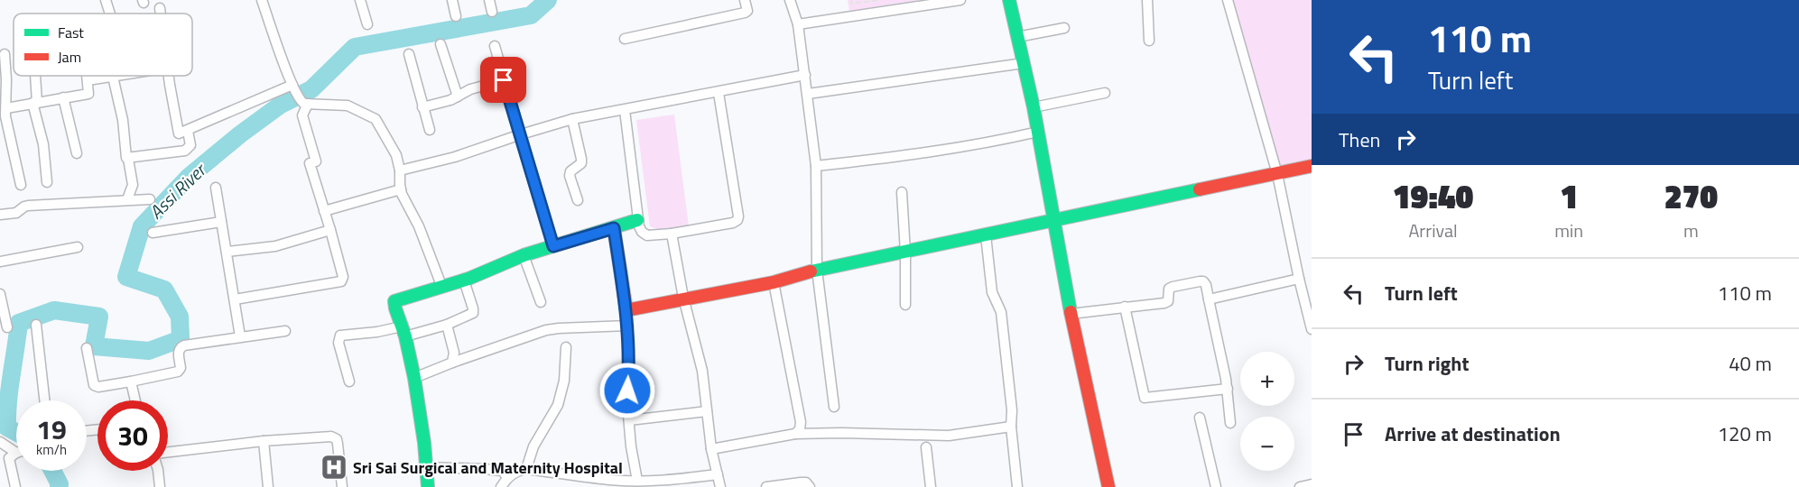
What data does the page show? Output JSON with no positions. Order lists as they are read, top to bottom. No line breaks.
{"water":["Assi River"],"places":{"hospital":["Sri Sai Surgical and Maternity Hospital"]},"legend":["Fast","Jam"],"page":{"turn":["110 m","Turn left"],"then":"Then","eta":["19:40","Arrival","1","min","270","m"],"list":[{"name":"Turn left","value":"110 m"},{"name":"Turn right","value":"40 m"},{"name":"Arrive at destination","value":"120 m"}],"map_buttons":["+","−"],"speed":"19 km/h","limit":"30"}}
